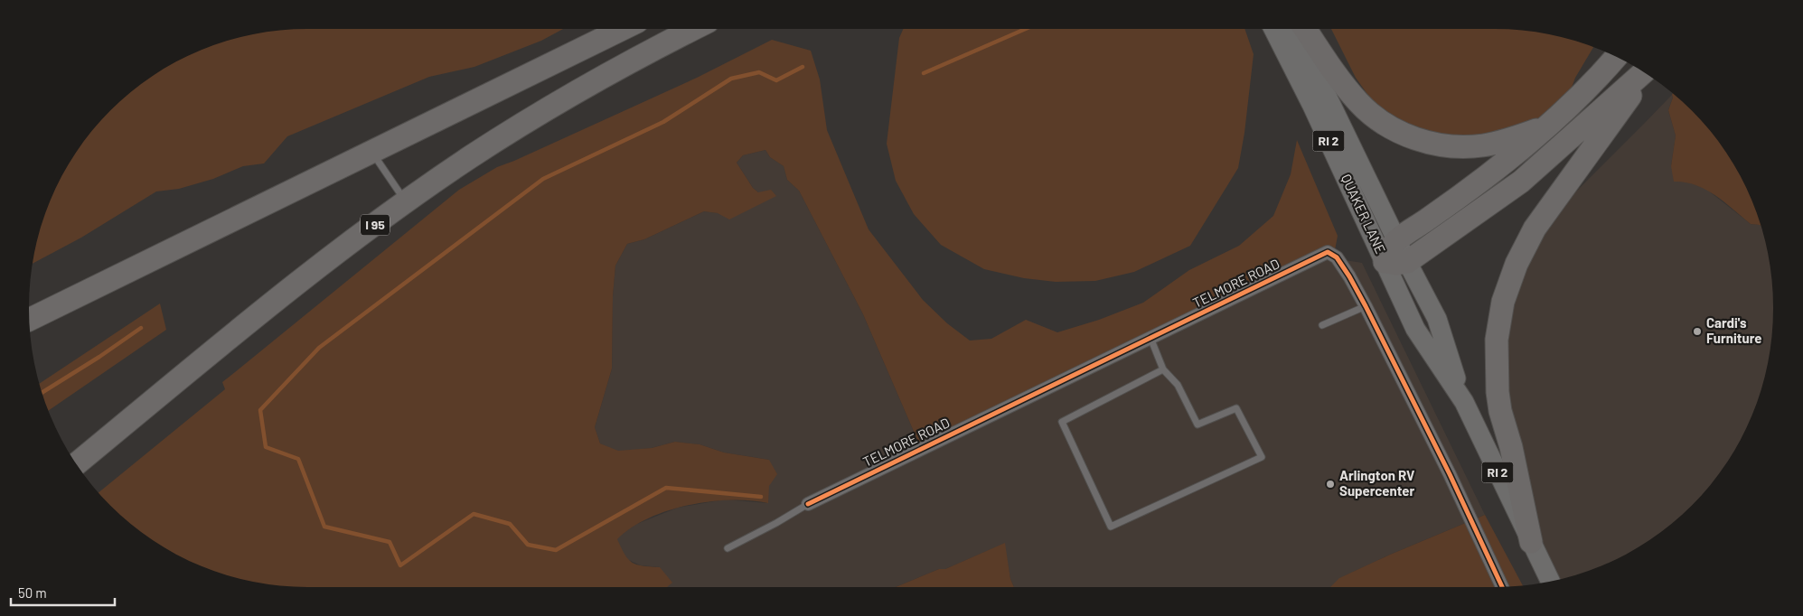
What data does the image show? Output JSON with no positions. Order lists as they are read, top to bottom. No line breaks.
{"streets":{"highway":["I 95"],"main road":["RI 2","QUAKER LANE"],"street":["TELMORE ROAD"]},"places":["Cardi's Furniture","Arlington RV Supercenter"],"scale_bar":"50 m"}
